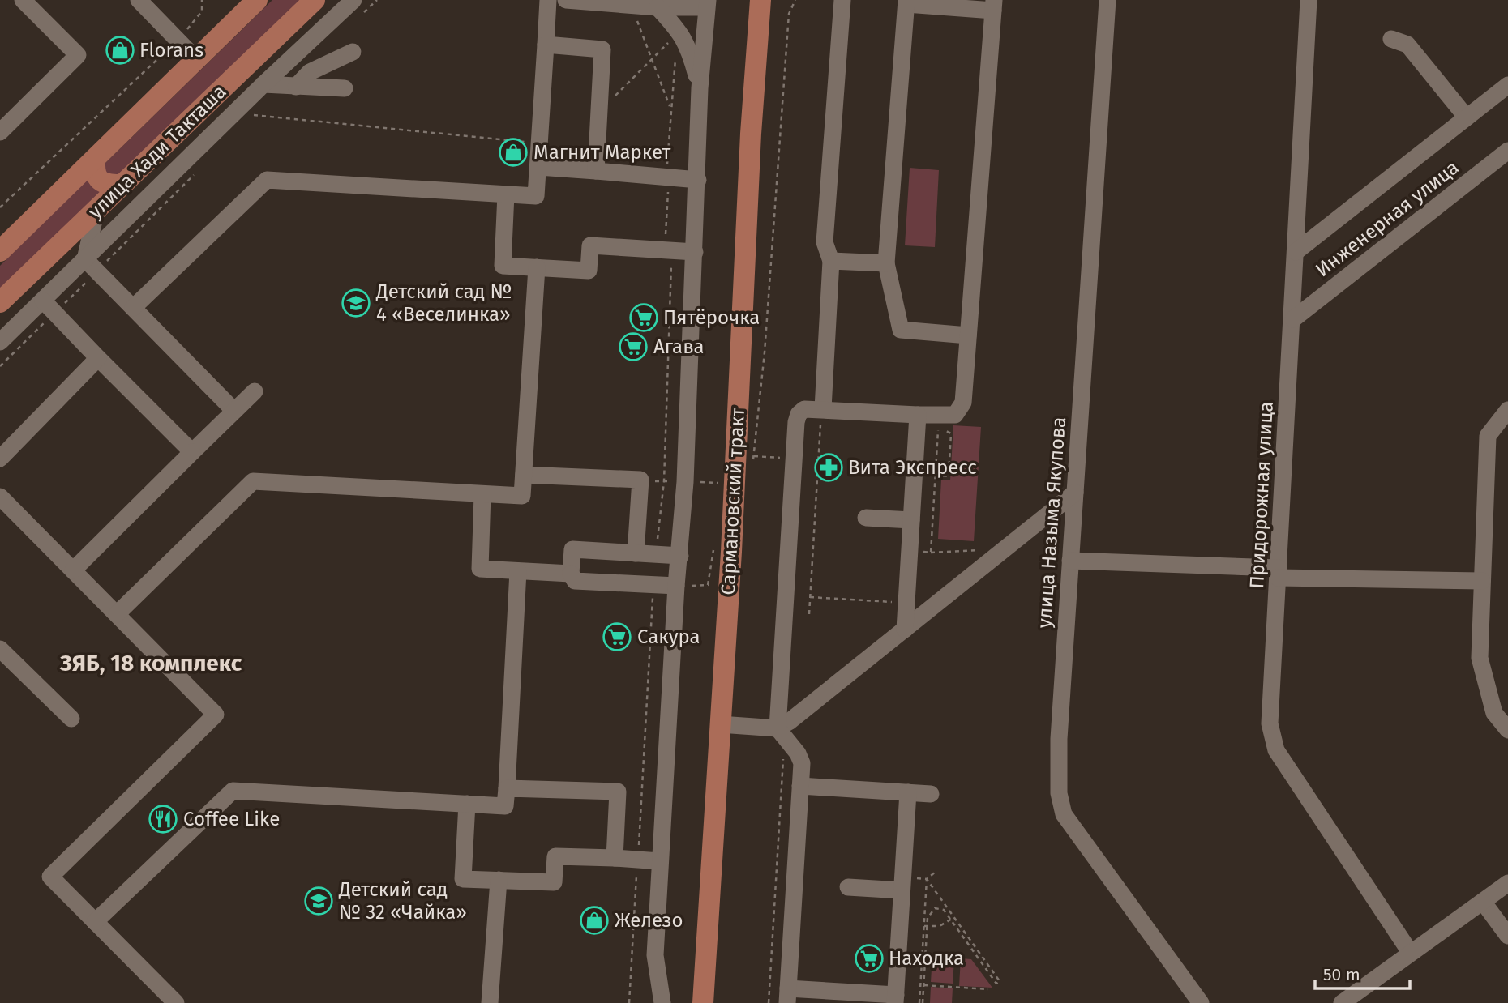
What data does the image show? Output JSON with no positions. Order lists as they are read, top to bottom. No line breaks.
{"streets":{"main road":["улица Хади Такташа","Сармановский тракт"],"street":["Инженерная улица","Придорожная улица","улица Назыма Якупова"]},"crossings":[["Инженерная улица","Придорожная улица"]],"districts":["ЗЯБ, 18 комплекс"],"places":{"shop":["Florans","Магнит Маркет","Железо"],"school or university":["Детский сад № 4 «Веселинка»","Детский сад № 32 «Чайка»"],"supermarket":["Пятёрочка","Агава","Сакура","Находка"],"pharmacy":["Вита Экспресс"],"restaurant":["Coffee Like"]},"scale_bar":"50 m"}
